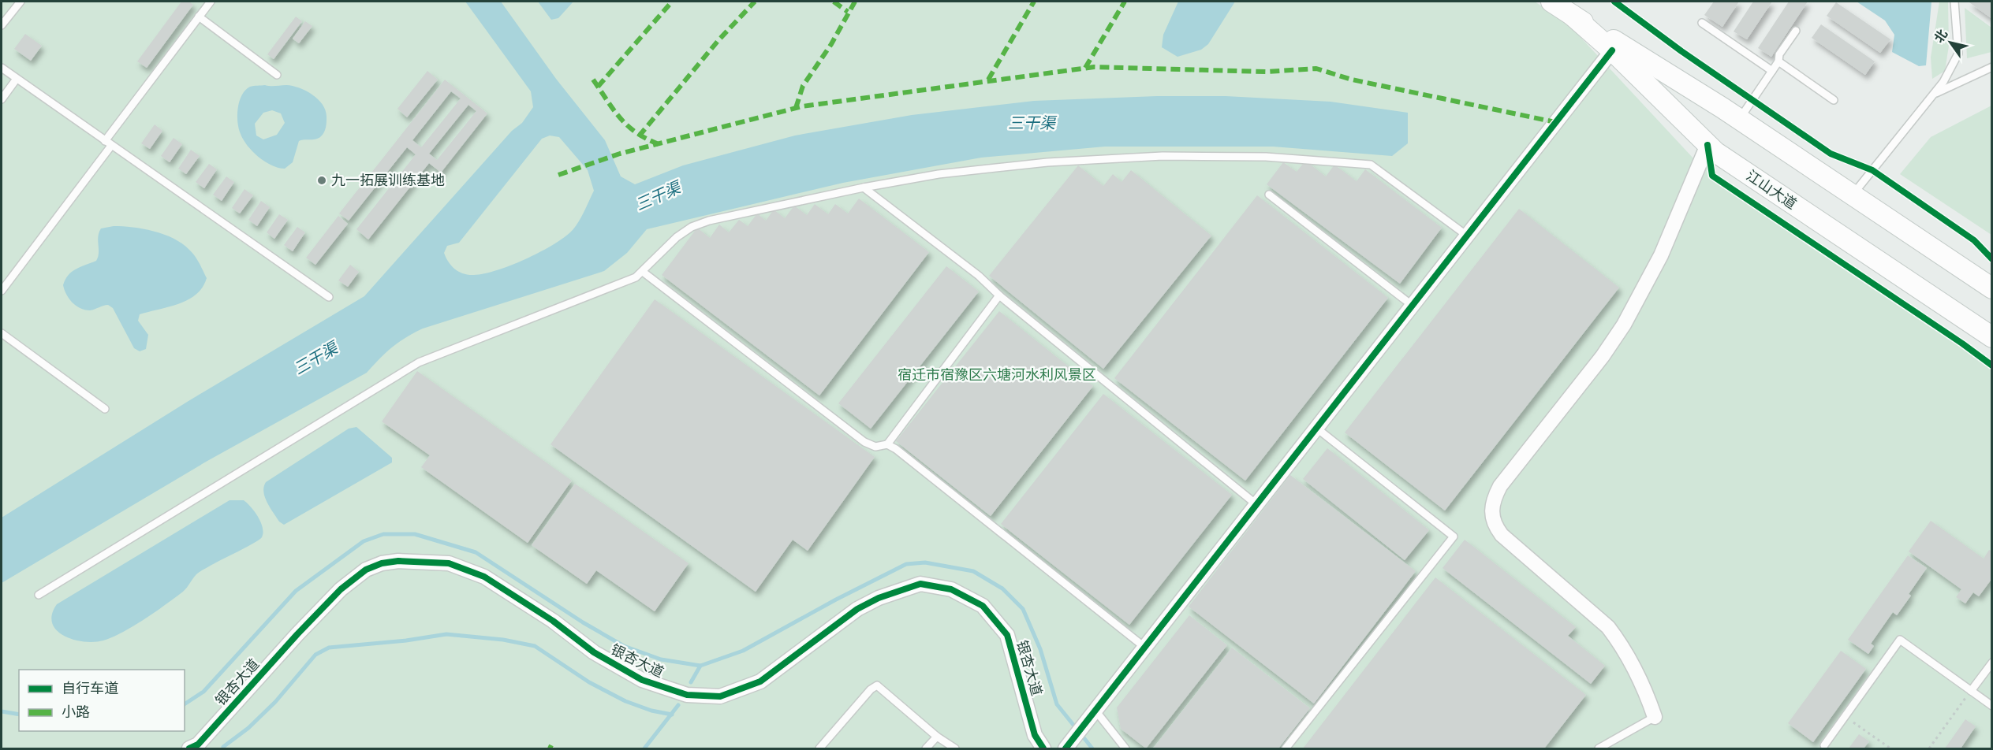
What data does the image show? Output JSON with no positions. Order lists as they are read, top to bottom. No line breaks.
{"streets":{"main road":["江山大道"],"street":["银杏大道"]},"water":["三干渠"],"parks":["宿迁市宿豫区六塘河水利风景区"],"places":["九一拓展训练基地"],"legend":["自行车道","小路"],"north":"top left"}
